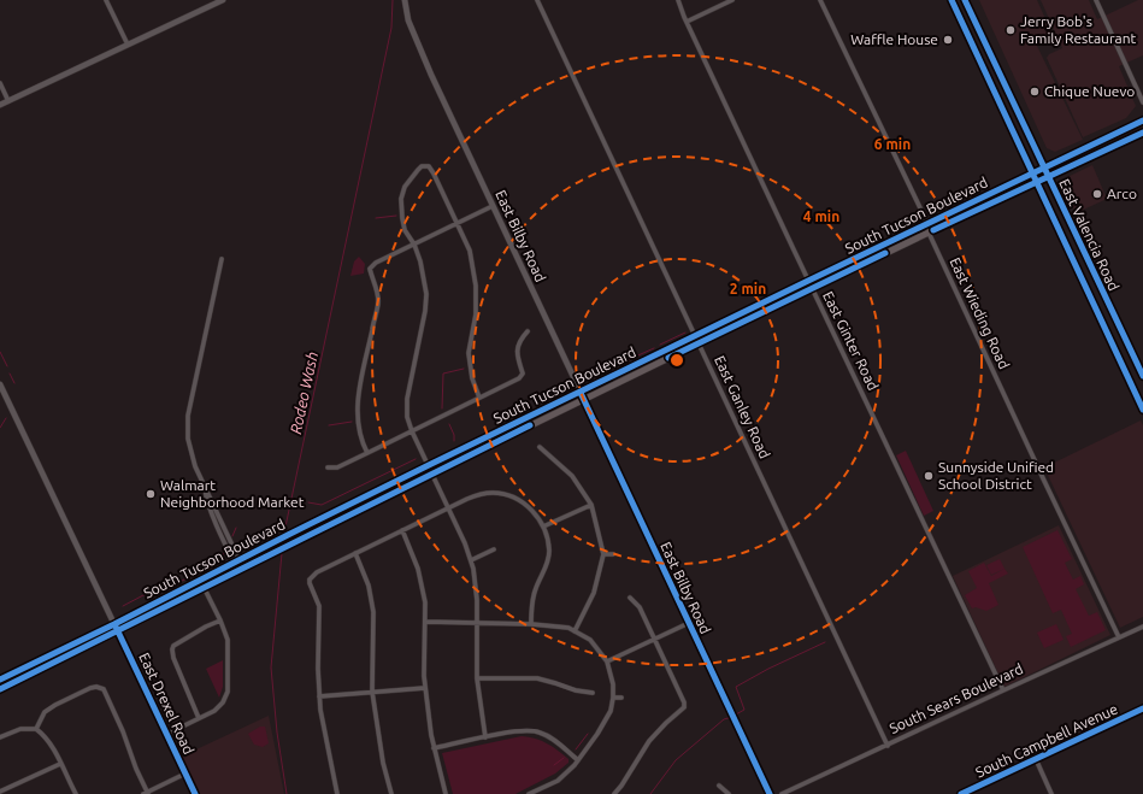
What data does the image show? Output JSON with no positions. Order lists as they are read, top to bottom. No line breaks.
{"streets":{"main road":["South Tucson Boulevard","East Valencia Road","South Campbell Avenue"],"street":["East Bilby Road","East Wieding Road","East Ginter Road","East Ganley Road","South Sears Boulevard","East Drexel Road"]},"crossings":[["South Tucson Boulevard","East Valencia Road"],["South Tucson Boulevard","East Bilby Road"],["South Tucson Boulevard","East Wieding Road"],["South Tucson Boulevard","East Ginter Road"],["South Tucson Boulevard","East Ganley Road"],["South Tucson Boulevard","East Drexel Road"],["East Wieding Road","South Sears Boulevard"],["East Ginter Road","South Sears Boulevard"],["East Ganley Road","South Sears Boulevard"]],"water":["Rodeo Wash"],"places":["Jerry Bob's Family Restaurant","Waffle House","Chique Nuevo","Arco","Sunnyside Unified School District","Walmart Neighborhood Market"],"rings":["6 min","4 min","2 min"]}
